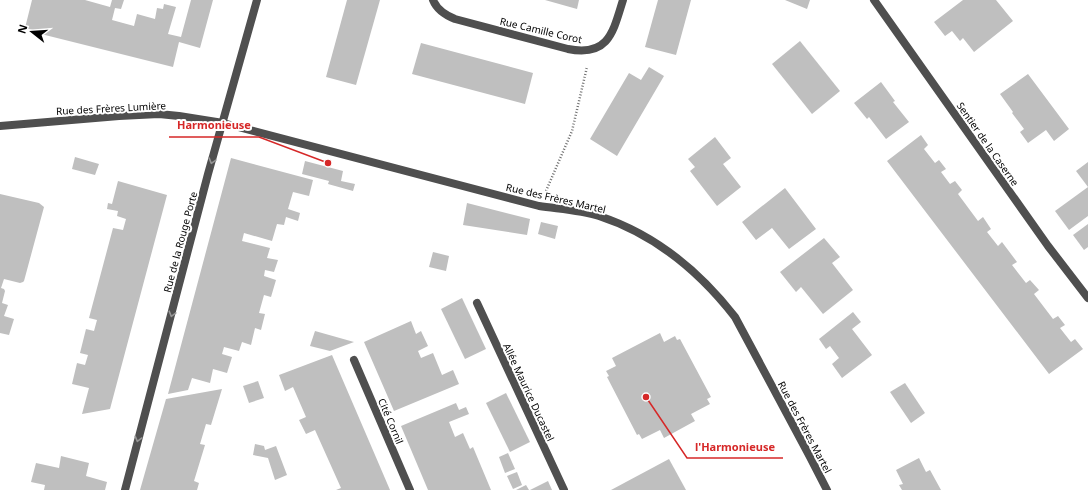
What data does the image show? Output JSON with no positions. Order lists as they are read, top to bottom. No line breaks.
{"streets":{"street":["Rue Camille Corot","Rue des Frères Lumière","Sentier de la Caserne","Rue des Frères Martel","Rue de la Rouge Porte","Allée Maurice Ducastel","Cité Cornil"]},"crossings":[["Rue des Frères Lumière","Rue des Frères Martel"],["Rue des Frères Lumière","Rue de la Rouge Porte"],["Rue des Frères Martel","Rue de la Rouge Porte"]],"one_way":["Rue de la Rouge Porte"],"places":["Harmonieuse","l'Harmonieuse"],"north":"left"}
